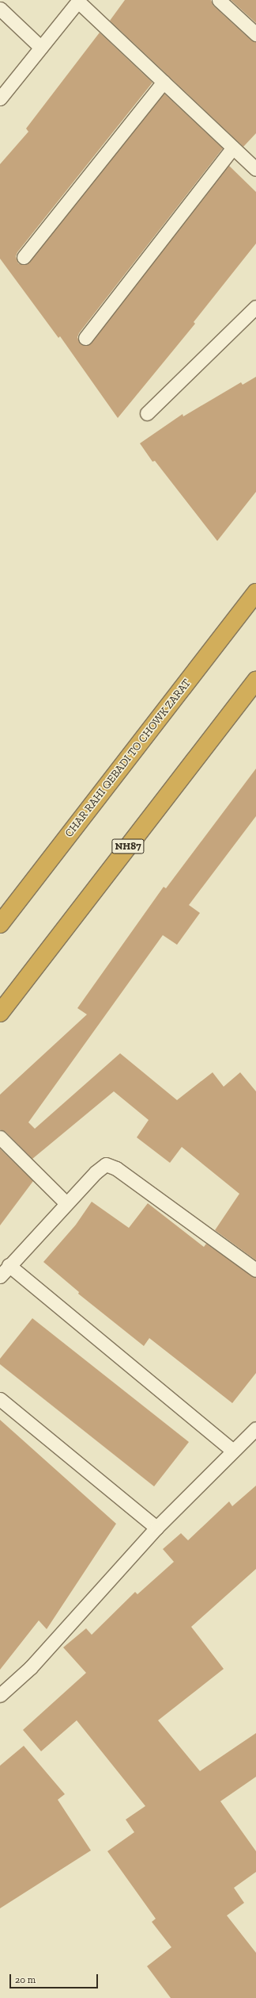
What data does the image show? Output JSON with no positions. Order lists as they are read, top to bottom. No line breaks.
{"streets":{"highway":["CHAR RAHI QEBADI TO CHOWK ZARAT","NH87"]},"scale_bar":"20 m"}
